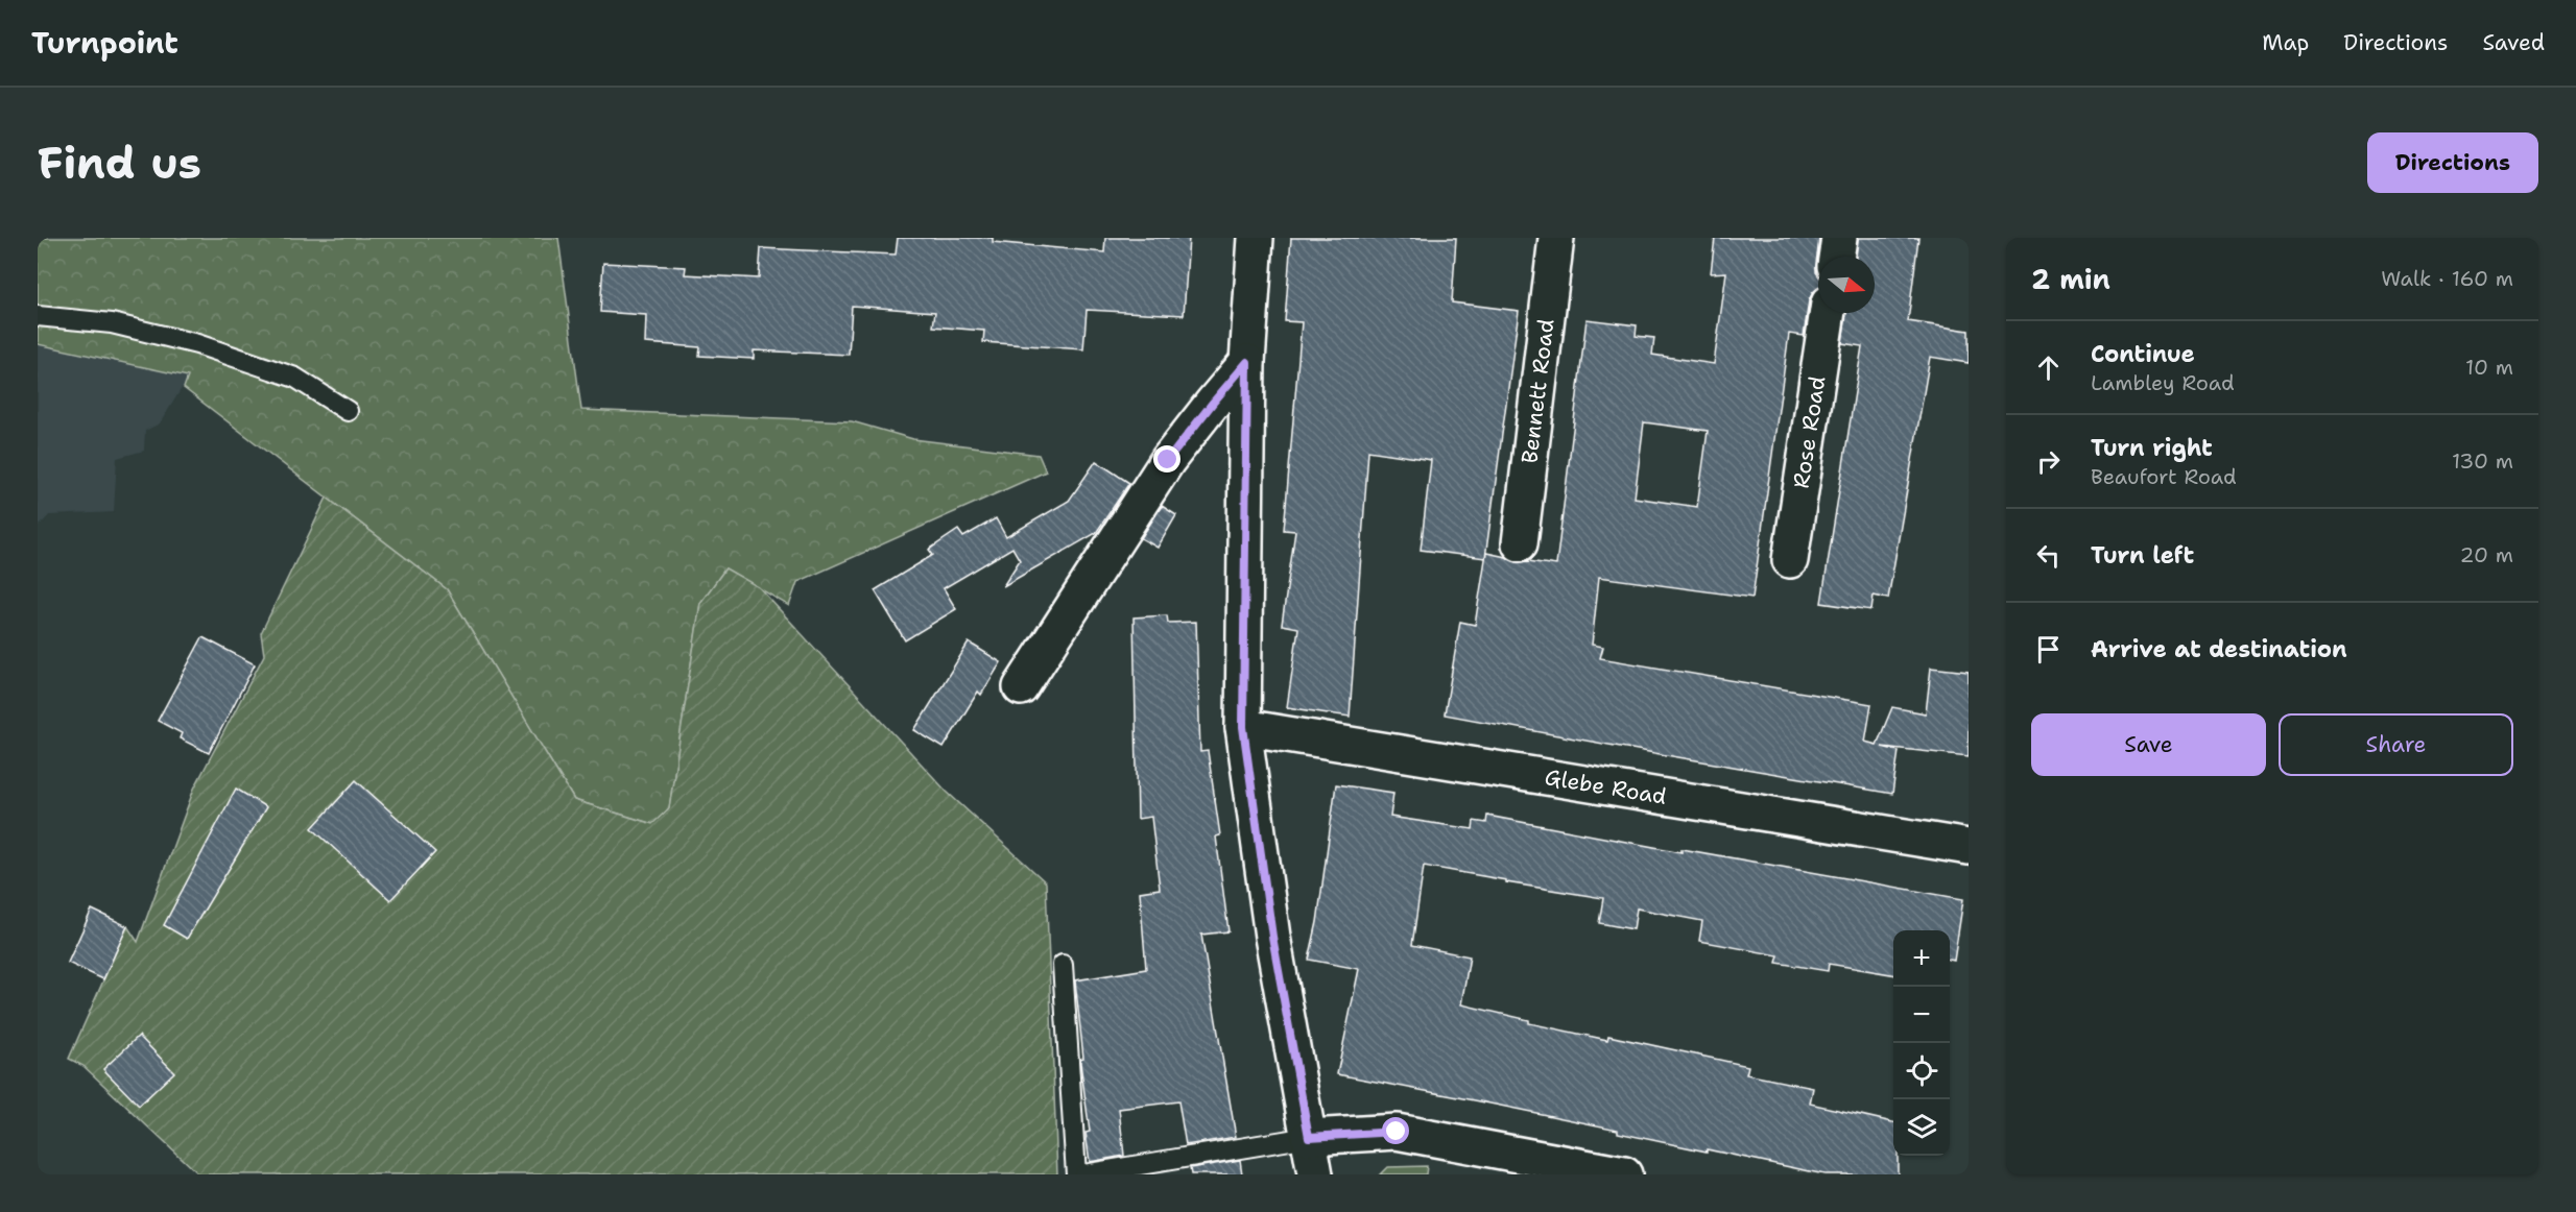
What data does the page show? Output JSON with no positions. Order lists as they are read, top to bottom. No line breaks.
{"streets":{"street":["Bennett Road","Rose Road","Glebe Road"]},"north":"right","page":{"header":"Turnpoint","nav":["Map","Directions","Saved"],"buttons":["Directions",["Save","Share"]],"title":"Find us","heading":["2 min","Walk · 160 m"],"list":[["Continue","Lambley Road","10 m"],["Turn right","Beaufort Road","130 m"],["Turn left","20 m"],"Arrive at destination"],"map_buttons":["+","−"]}}
